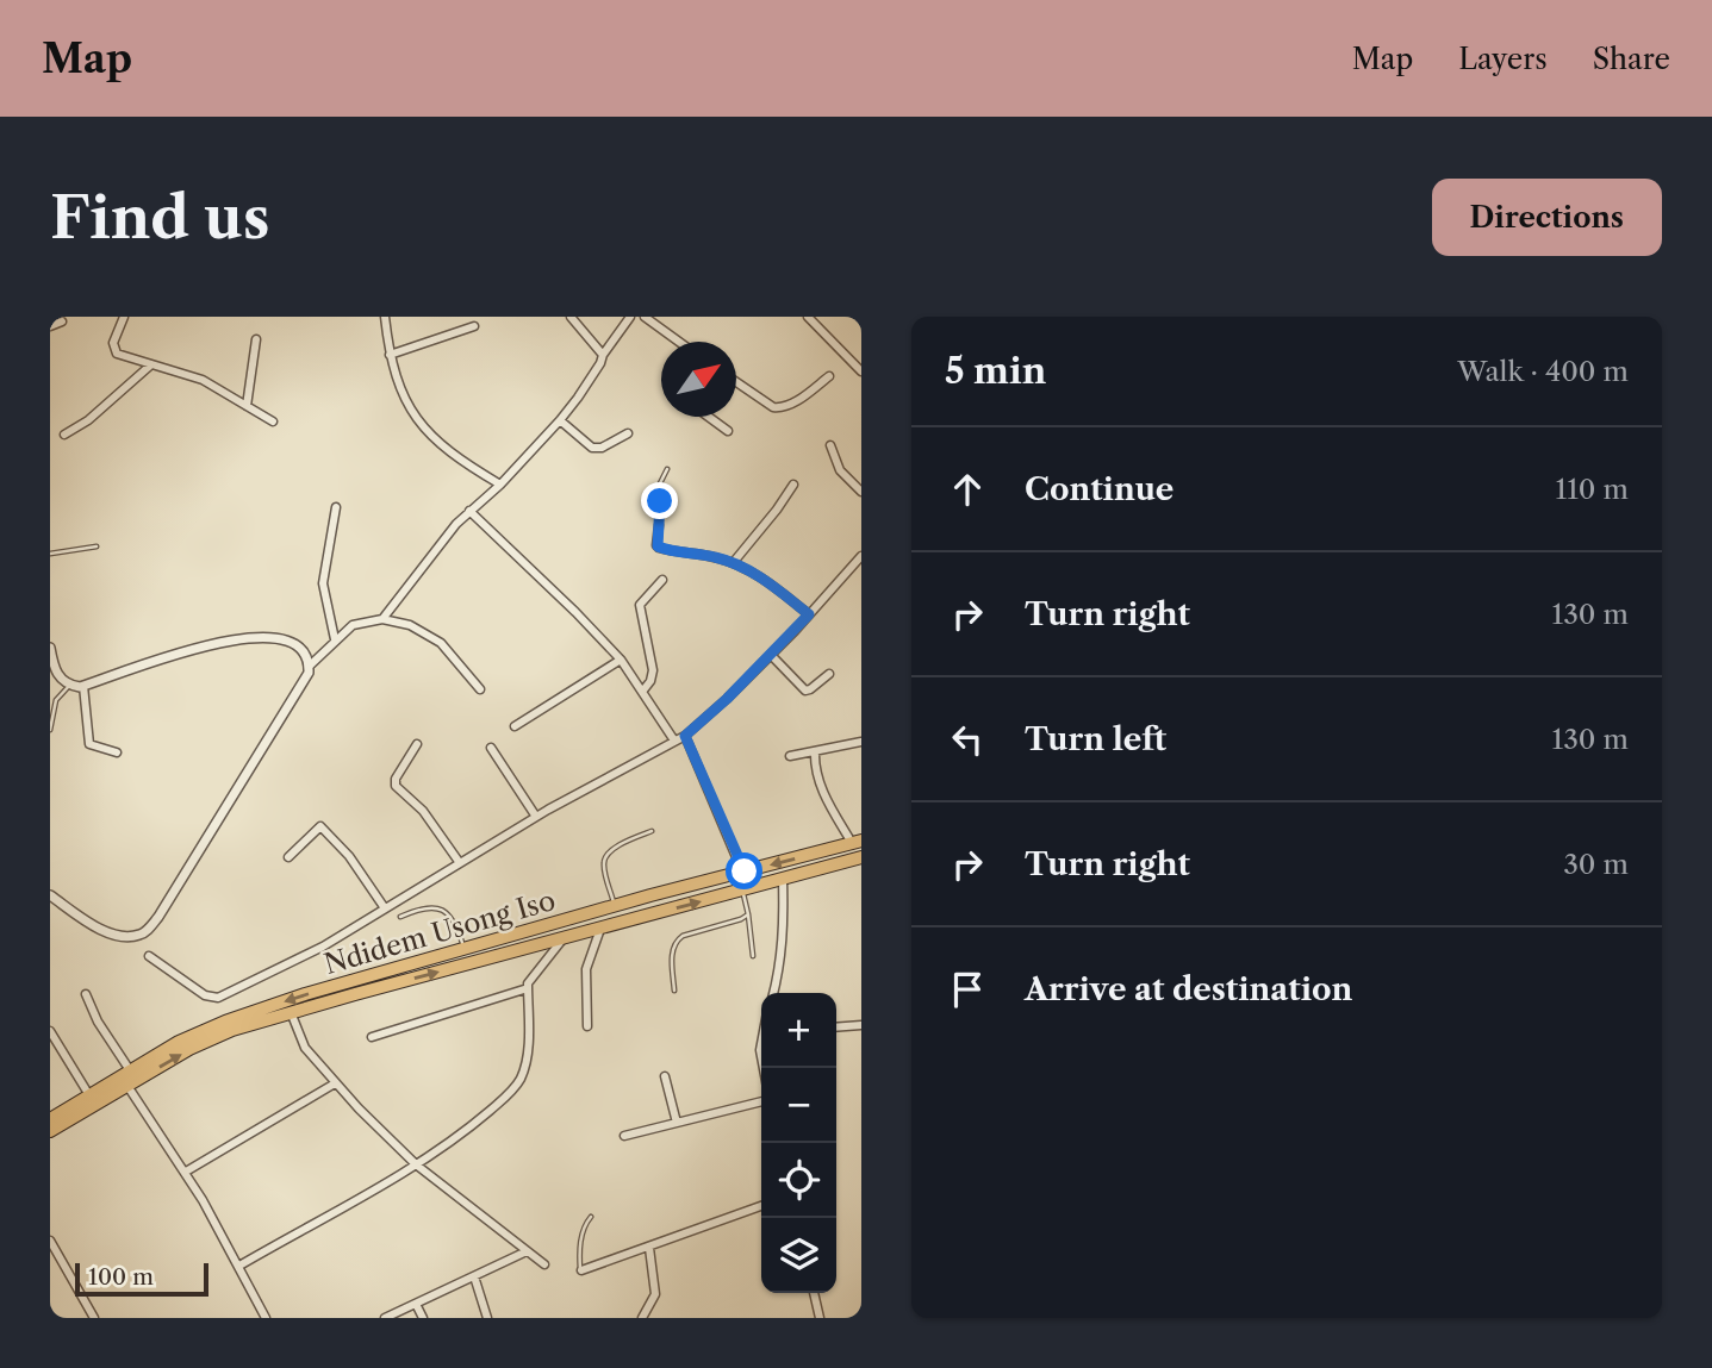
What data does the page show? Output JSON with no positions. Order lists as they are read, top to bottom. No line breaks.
{"streets":{"highway":["Ndidem Usong Iso"]},"scale_bar":"100 m","north":"top right","page":{"header":"Map","nav":["Map","Layers","Share"],"buttons":"Directions","title":"Find us","heading":["5 min","Walk · 400 m"],"list":[["Continue","110 m"],["Turn right","130 m"],["Turn left","130 m"],["Turn right","30 m"],"Arrive at destination"],"map_buttons":["+","−"],"scale":"100 m"}}
